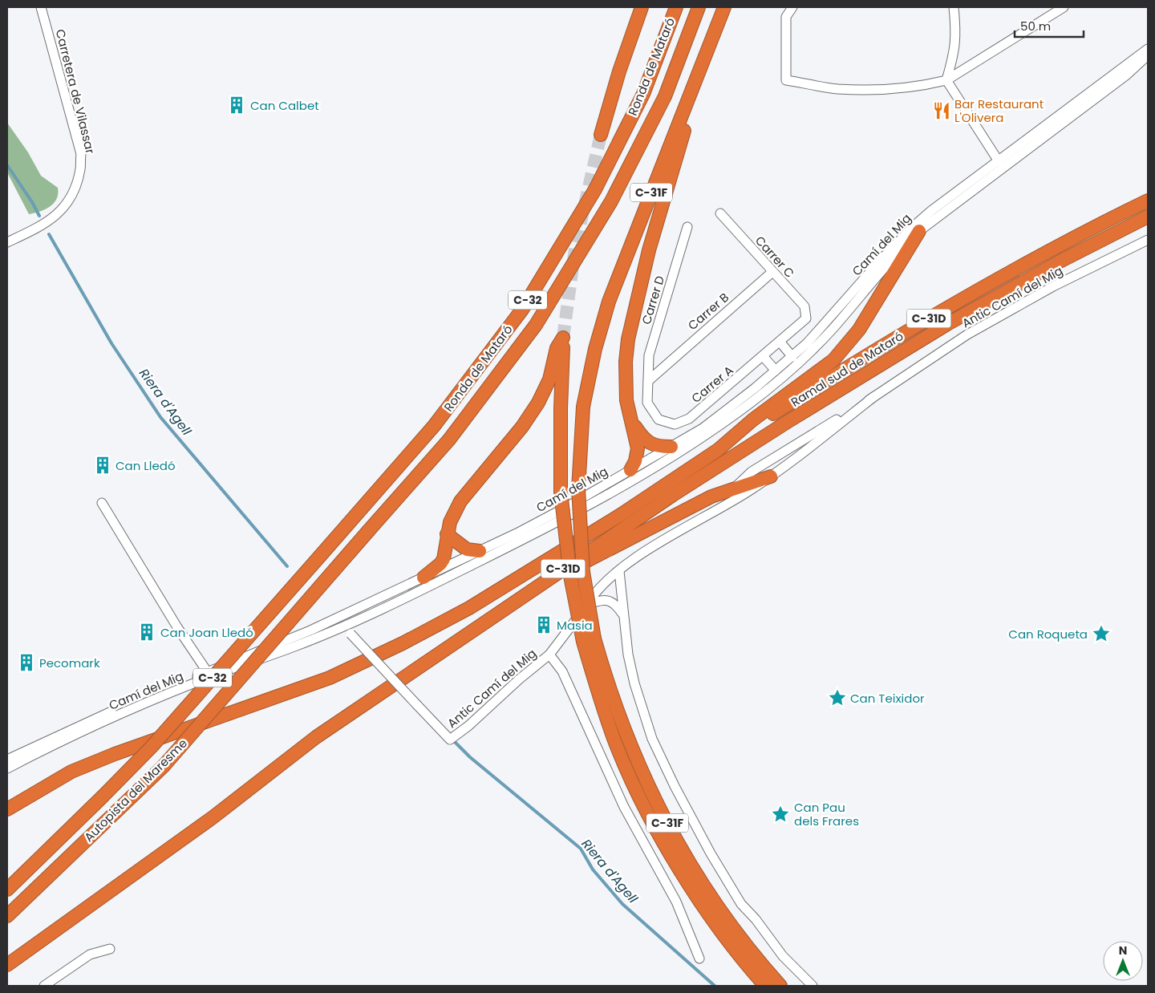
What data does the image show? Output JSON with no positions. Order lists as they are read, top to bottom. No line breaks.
{"streets":{"highway":["Ronda de Mataró","C-31F","C-32","C-31D","Ramal sud de Mataró","Autopista del Maresme"],"street":["Carretera de Vilassar","Camí del Mig","Carrer C","Antic Camí del Mig","Carrer D","Carrer B","Carrer A"]},"crossings":[["Ronda de Mataró","Autopista del Maresme"],["Camí del Mig","Antic Camí del Mig"],["Carrer C","Carrer B"],["Carrer C","Carrer A"],["Carrer D","Carrer B"],["Carrer D","Carrer A"],["Carrer B","Carrer A"],["C-31D","Ramal sud de Mataró"]],"water":["Riera d'Agell"],"places":{"building":["Can Calbet","Can Lledó","Masia","Can Joan Lledó","Pecomark"],"restaurant":["Bar Restaurant L'Olivera"],"place":["Can Roqueta","Can Teixidor","Can Pau dels Frares"]},"scale_bar":"50 m","north":"top"}
